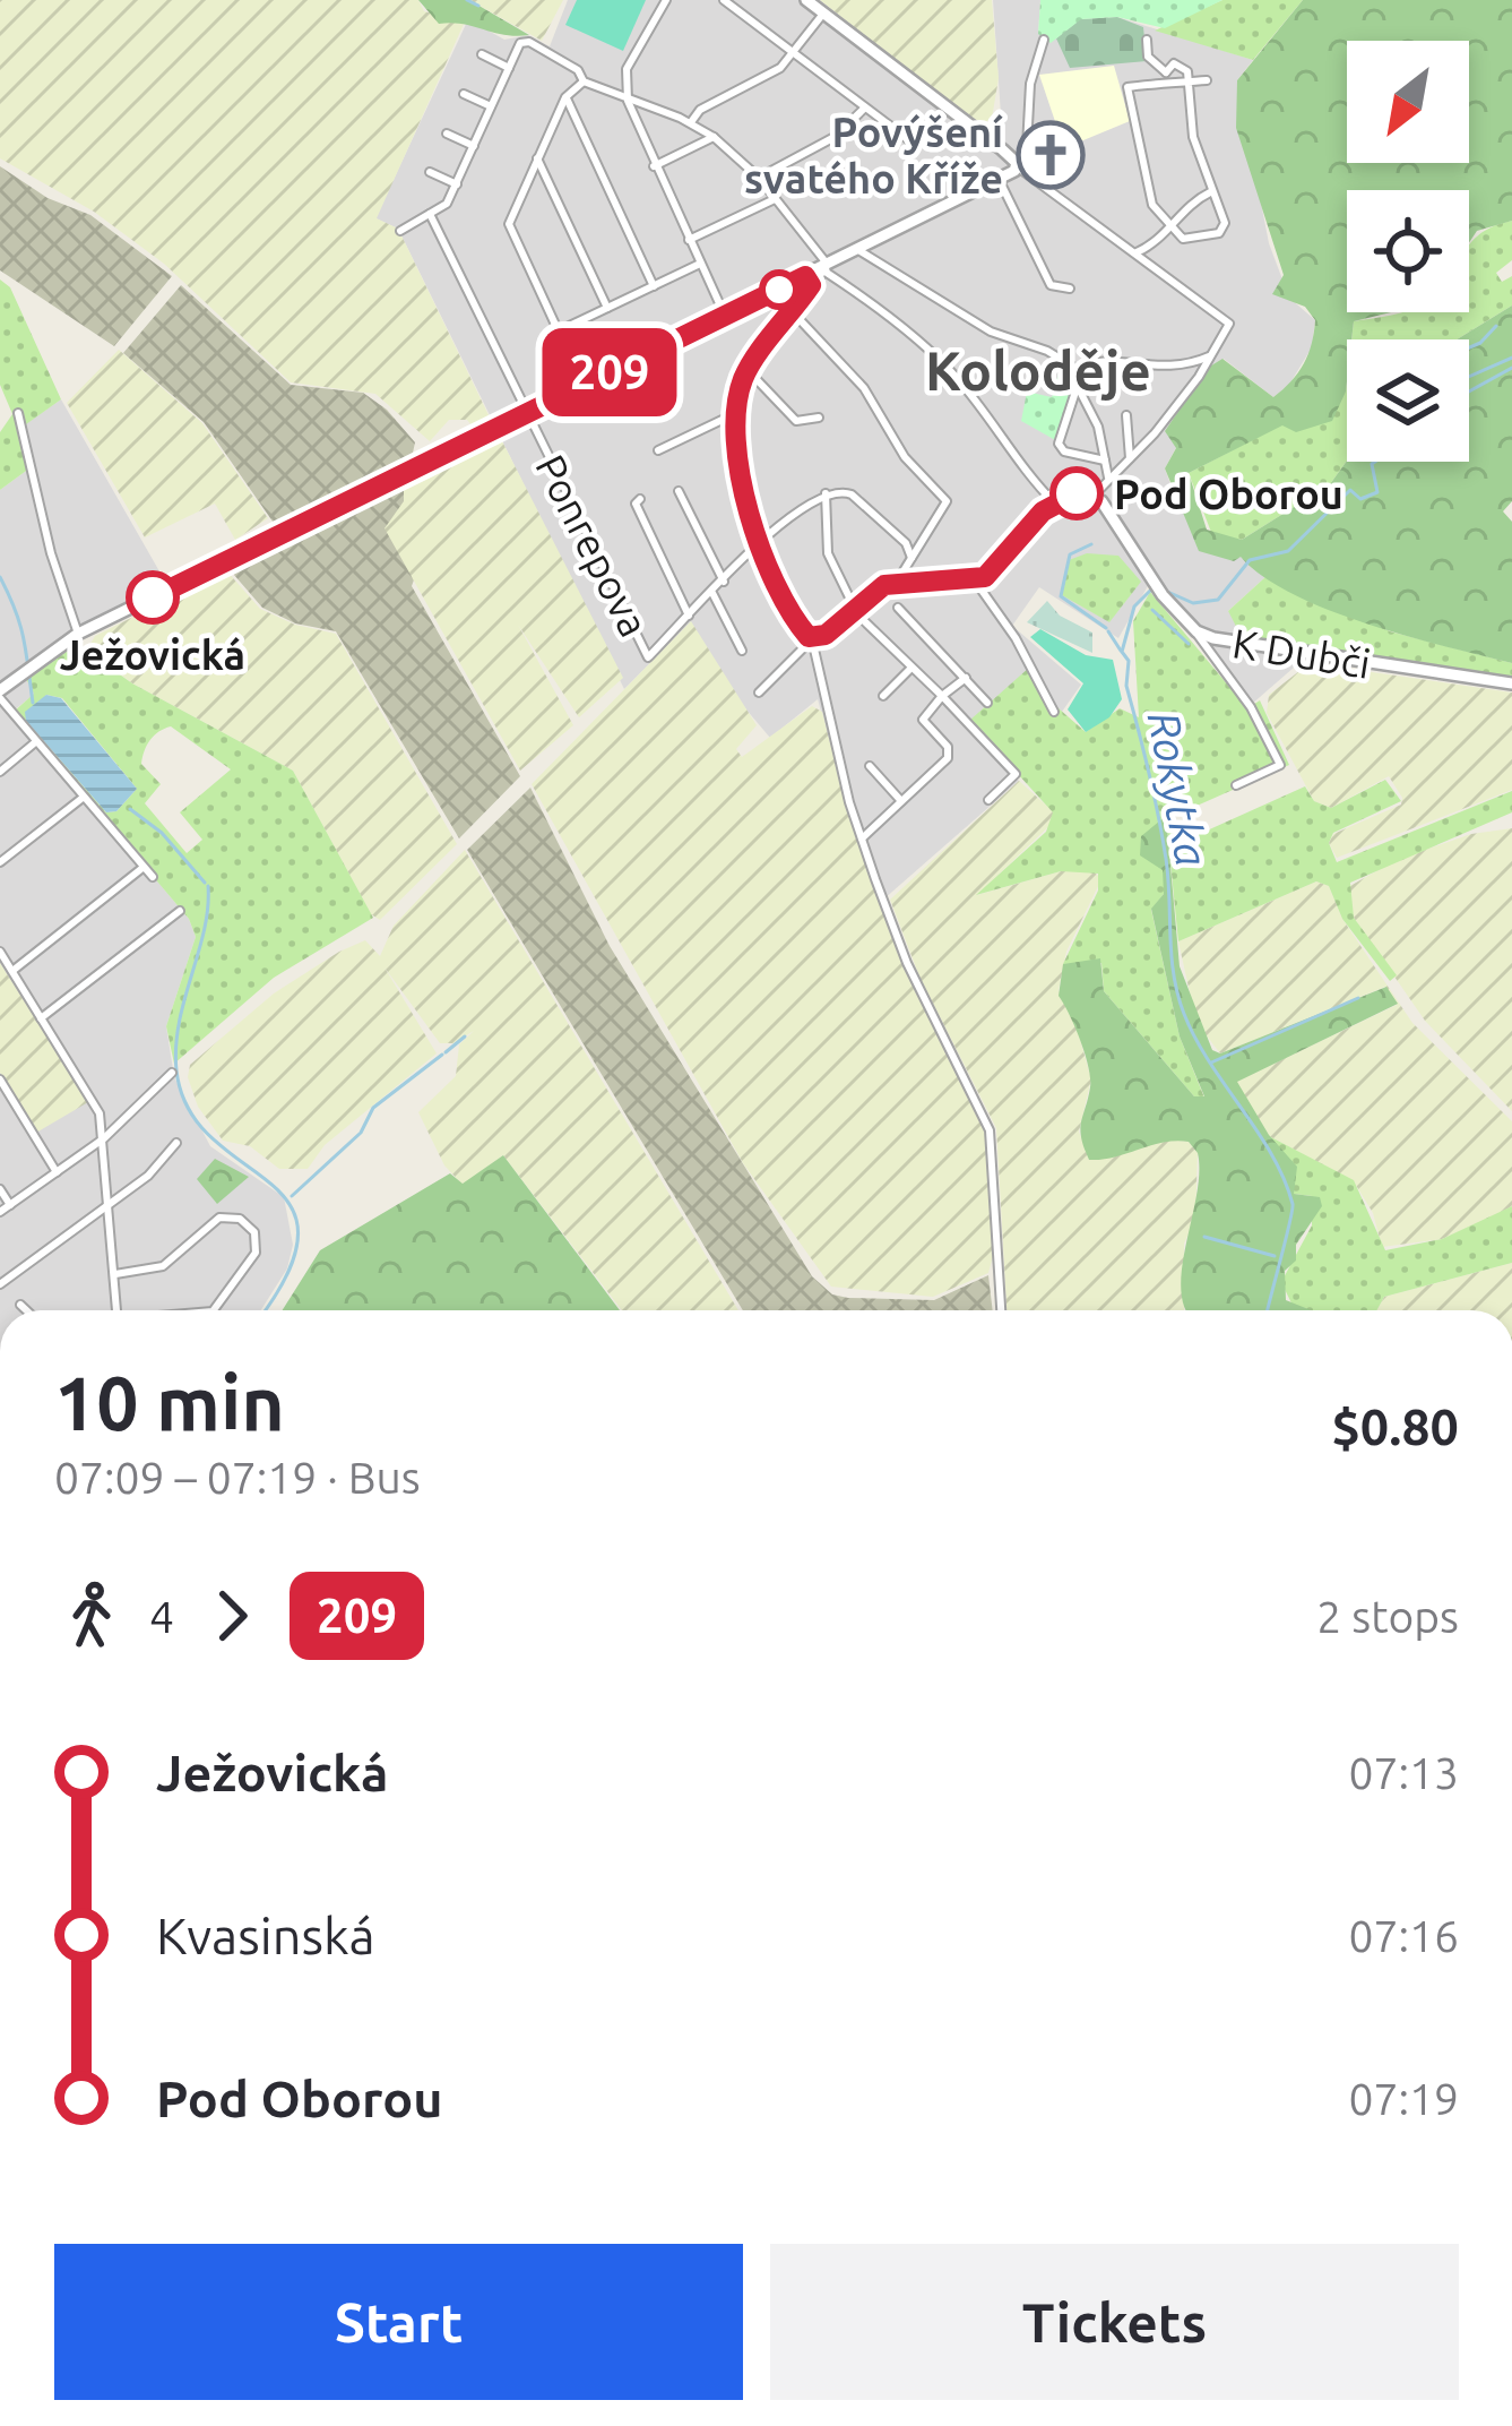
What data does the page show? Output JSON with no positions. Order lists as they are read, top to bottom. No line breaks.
{"streets":{"street":["Ponrepova","K Dubči"]},"districts":["Koloděje"],"water":["Rokytka"],"places":{"church":["Povýšení svatého Kříže"],"other":["Pod Oborou","Ježovická"]},"lines":["bus line 209"],"north":"bottom left","page":{"on_map":"209","heading":["10 min","07:09 – 07:19 · Bus","$0.80"],"legs":["4","209","2 stops"],"list":[{"name":"Ježovická","value":"07:13"},{"name":"Kvasinská","value":"07:16"},{"name":"Pod Oborou","value":"07:19"}],"buttons":["Start","Tickets"]}}
